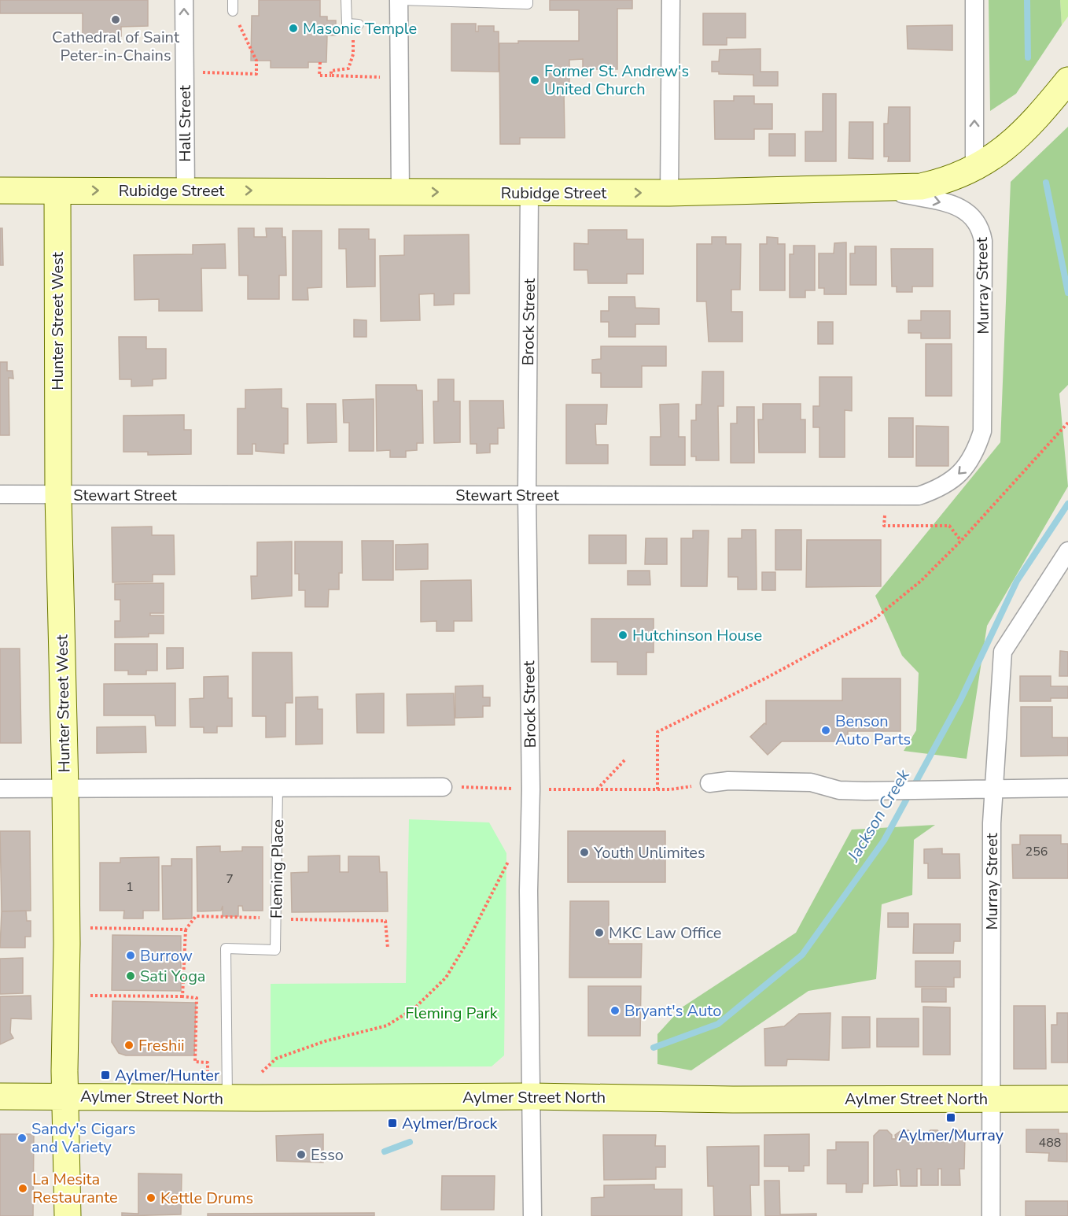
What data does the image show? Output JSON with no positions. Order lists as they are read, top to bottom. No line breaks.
{"streets":{"main road":["Rubidge Street","Hunter Street West","Aylmer Street North"],"street":["Hall Street","Murray Street","Brock Street","Stewart Street"],"lane":["Fleming Place"]},"crossings":[["Hall Street","Rubidge Street"],["Rubidge Street","Murray Street"],["Rubidge Street","Hunter Street West"],["Rubidge Street","Brock Street"],["Murray Street","Stewart Street"],["Murray Street","Aylmer Street North"],["Hunter Street West","Stewart Street"],["Hunter Street West","Aylmer Street North"],["Brock Street","Stewart Street"],["Brock Street","Aylmer Street North"],["Fleming Place","Aylmer Street North"]],"one_way":["Hall Street","Rubidge Street","Stewart Street"],"water":["Jackson Creek"],"parks":["Fleming Park"],"places":{"other":["Cathedral of Saint Peter-in-Chains","Masonic Temple","Former St. Andrew's United Church","Hutchinson House","Benson Auto Parts","Youth Unlimites","MKC Law Office","Burrow","Sati Yoga","Bryant's Auto","Freshii","Sandy's Cigars and Variety","Esso","La Mesita Restaurante","Kettle Drums"],"transit":["Aylmer/Hunter","Aylmer/Murray","Aylmer/Brock"]},"house_numbers":["256","7","1","488"]}
